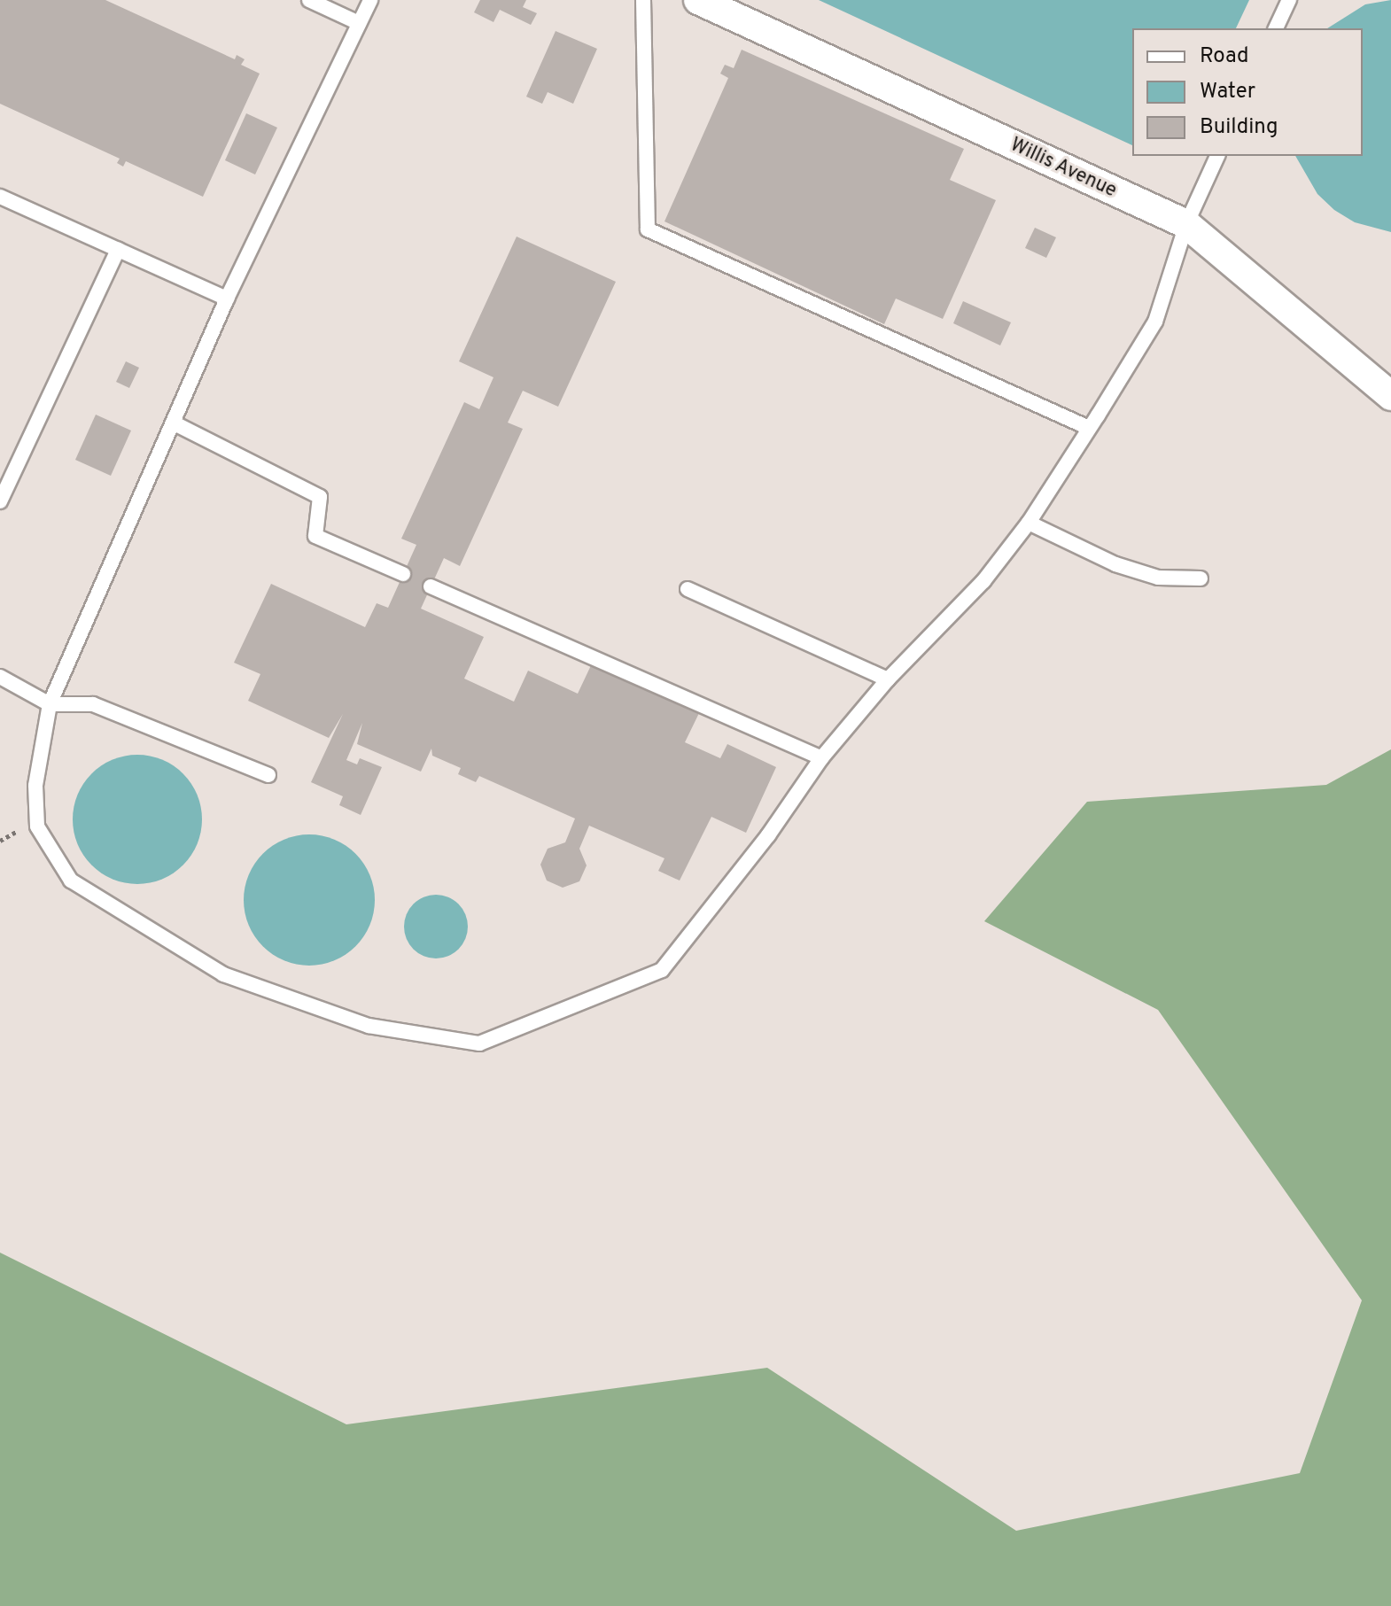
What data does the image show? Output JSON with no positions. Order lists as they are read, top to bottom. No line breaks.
{"streets":{"street":["Willis Avenue"]},"legend":["Road","Water","Building"]}
